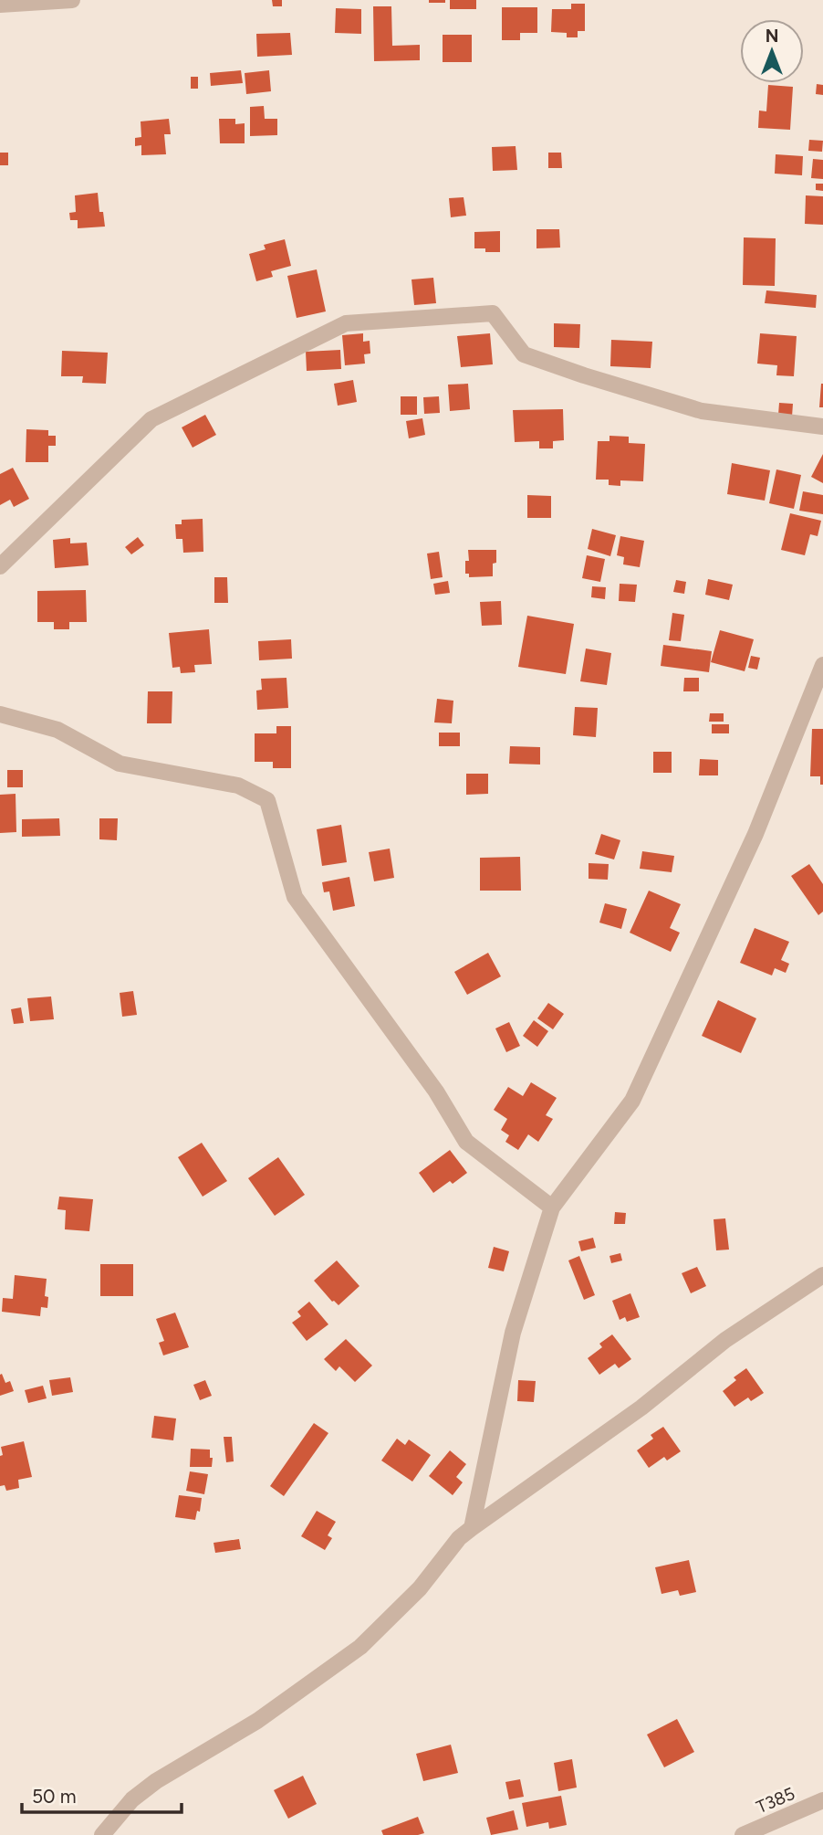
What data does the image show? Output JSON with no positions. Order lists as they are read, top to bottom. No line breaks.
{"streets":{"street":["T385"]},"scale_bar":"50 m","north":"top"}
